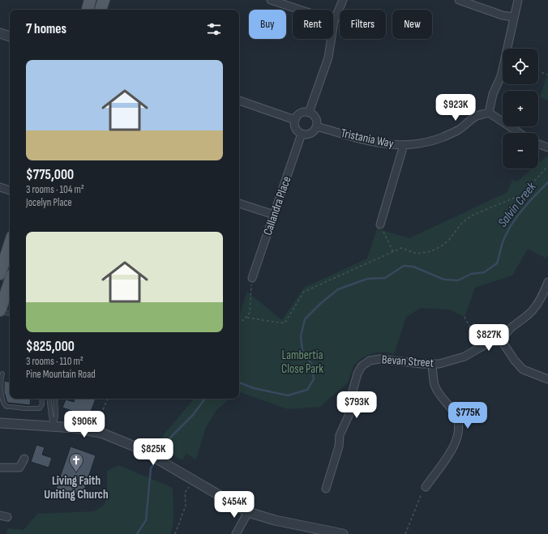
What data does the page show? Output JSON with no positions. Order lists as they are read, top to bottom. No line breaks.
{"streets":{"street":["Tristania Way","Callandra Place","Bevan Street"]},"crossings":[["Tristania Way","Callandra Place"]],"water":["Salvin Creek"],"parks":["Lambertia Close Park"],"places":{"church":["Living Faith Uniting Church"]},"page":{"chip":["Buy","Rent","Filters","New"],"heading":"7 homes","map_buttons":["+","−"],"list":[{"name":"$775,000","note":"3 rooms · 104 m² · Jocelyn Place"},{"name":"$825,000","note":"3 rooms · 110 m² · Pine Mountain Road"}],"price":["$923K","$827K","$793K","$775K","$906K","$825K","$454K"]}}
